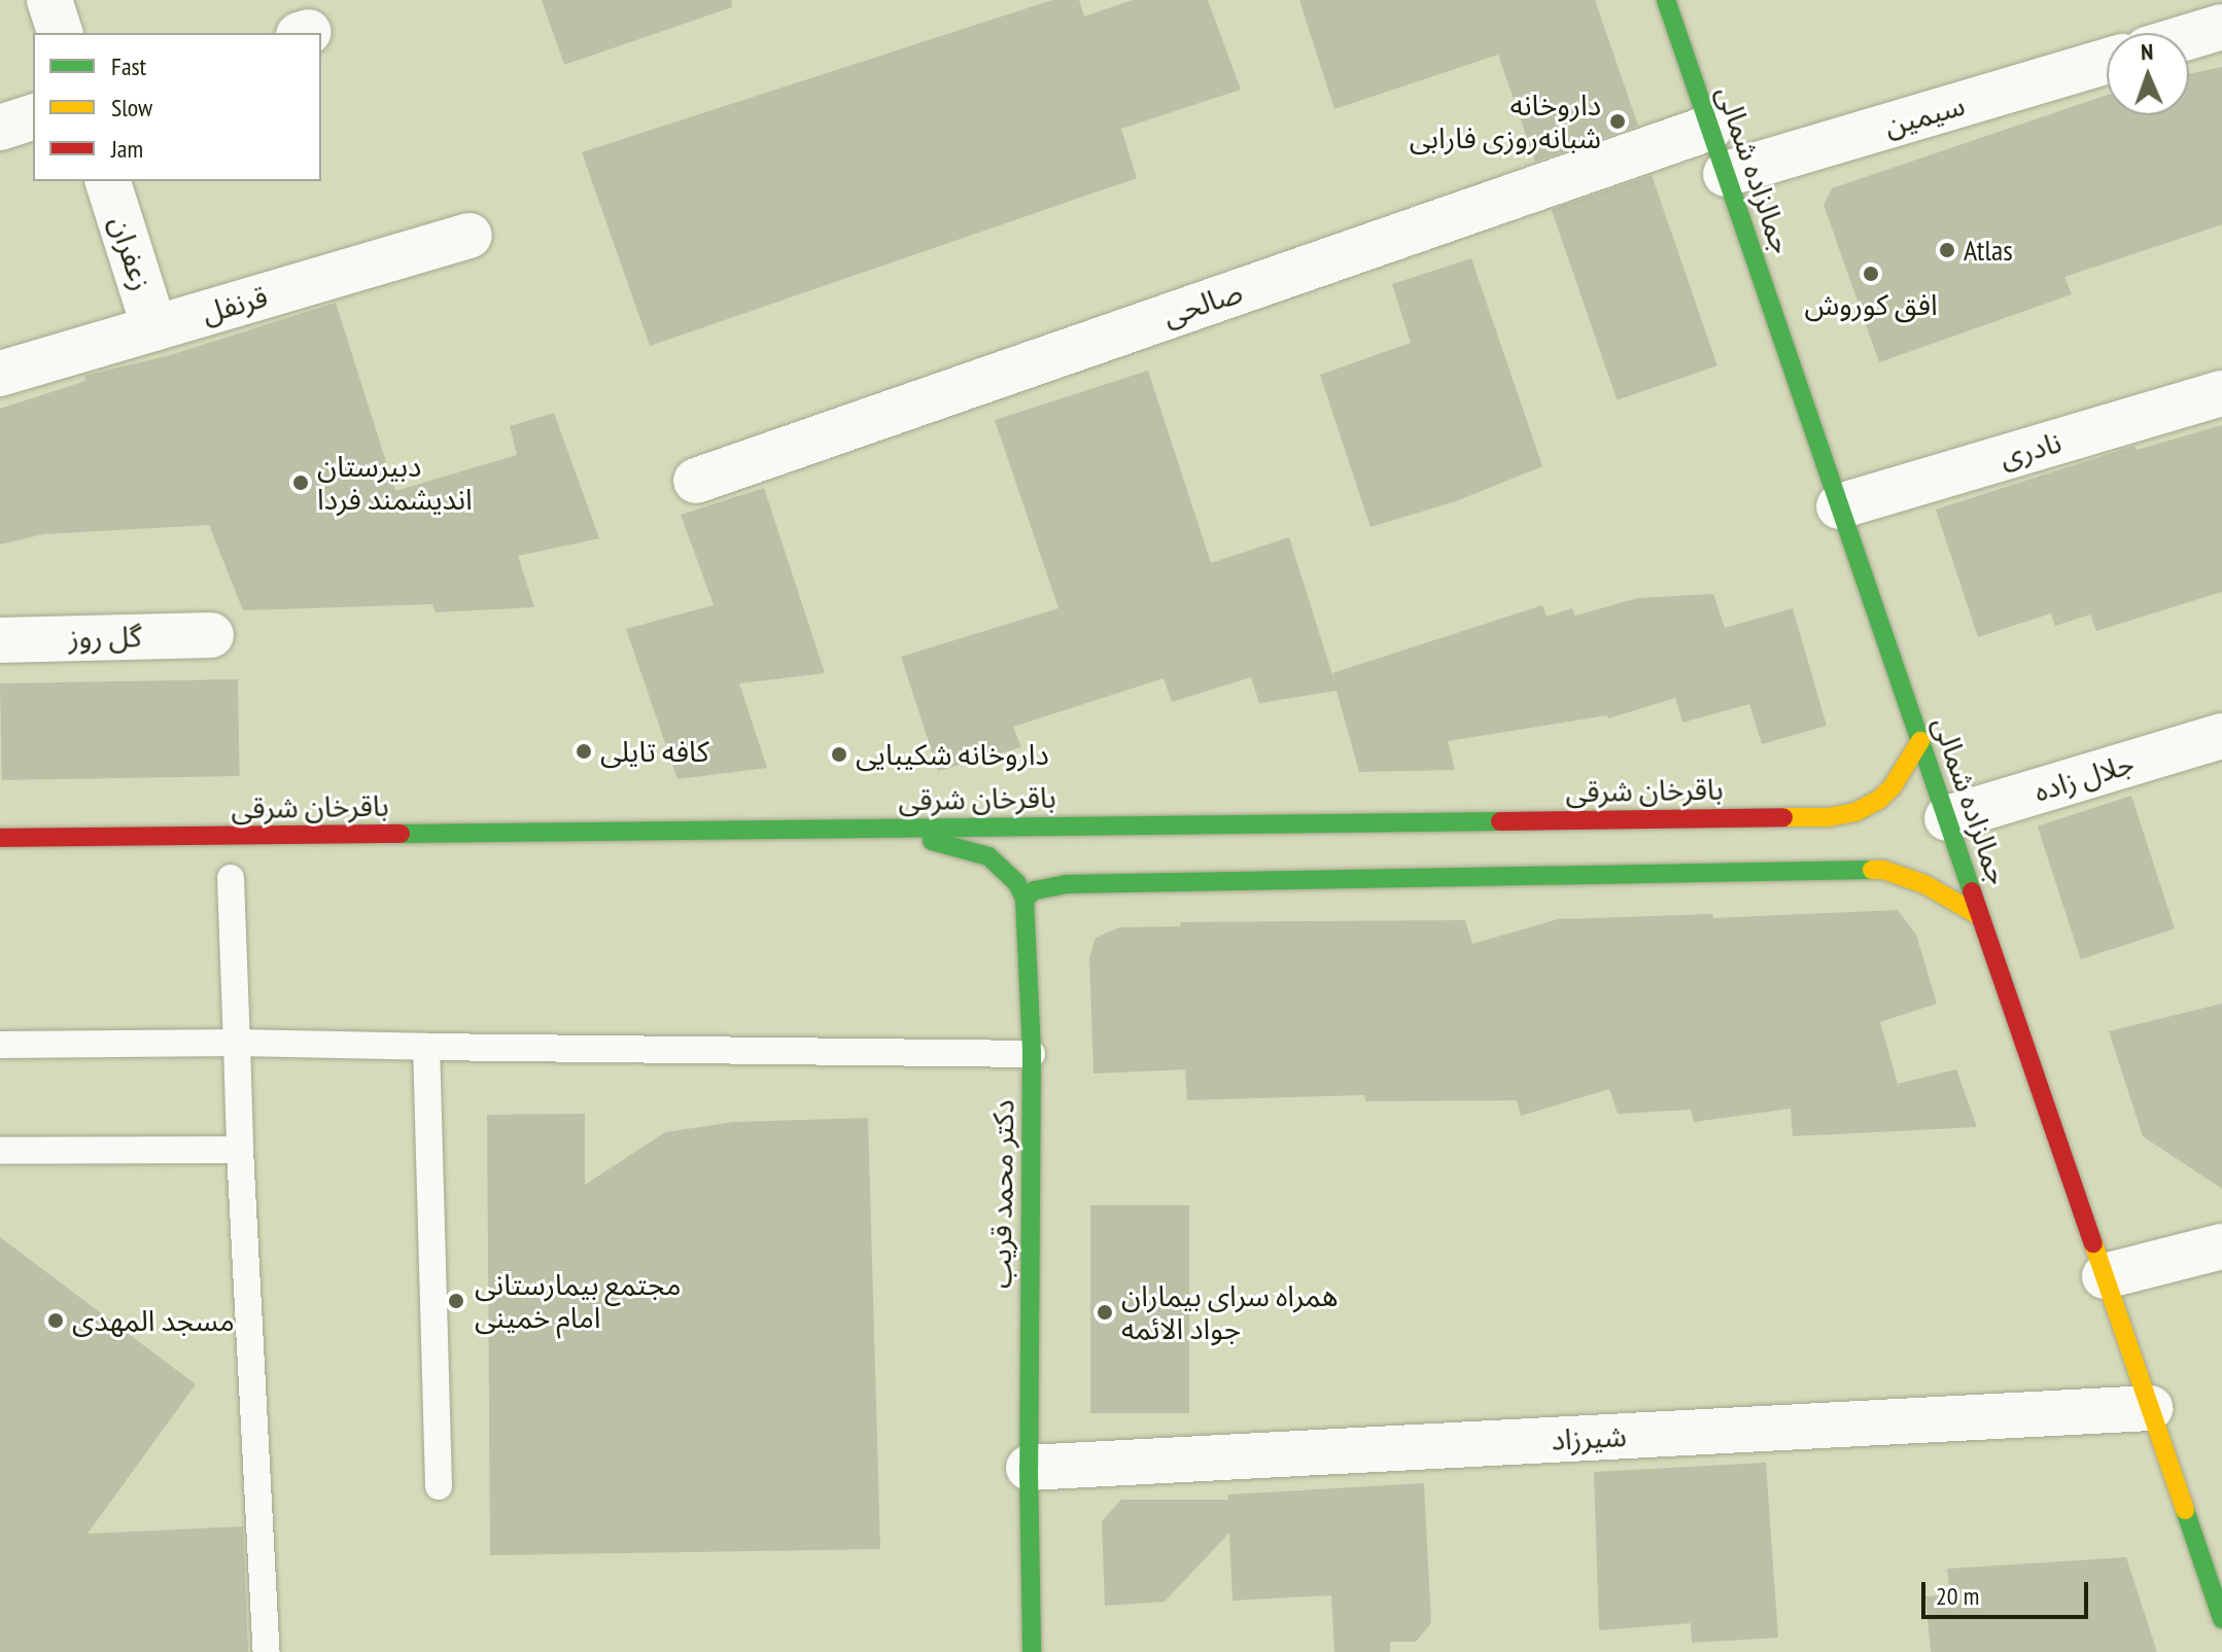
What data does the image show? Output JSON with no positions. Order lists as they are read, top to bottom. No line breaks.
{"streets":{"street":["سیمین","جمالزاده شمالی","زعفران","صالحی","قرنفل","نادری","گل روز","جلال زاده","باقرخان شرقی","دکتر محمد قریب","شیرزاد"]},"crossings":[["سیمین","جمالزاده شمالی"],["جمالزاده شمالی","صالحی"],["جمالزاده شمالی","نادری"],["جمالزاده شمالی","جلال زاده"],["جمالزاده شمالی","باقرخان شرقی"],["جمالزاده شمالی","شیرزاد"],["زعفران","قرنفل"],["دکتر محمد قریب","شیرزاد"]],"places":["داروخانه شبانه‌روزی فارابی","Atlas","افق کوروش","دبیرستان اندیشمند فردا","کافه تایلی","داروخانه شکیبایی","مجتمع بیمارستانی امام خمینی","همراه سرای بیماران جواد الائمه","مسجد المهدی"],"legend":["Fast","Slow","Jam"],"scale_bar":"20 m","north":"top"}
